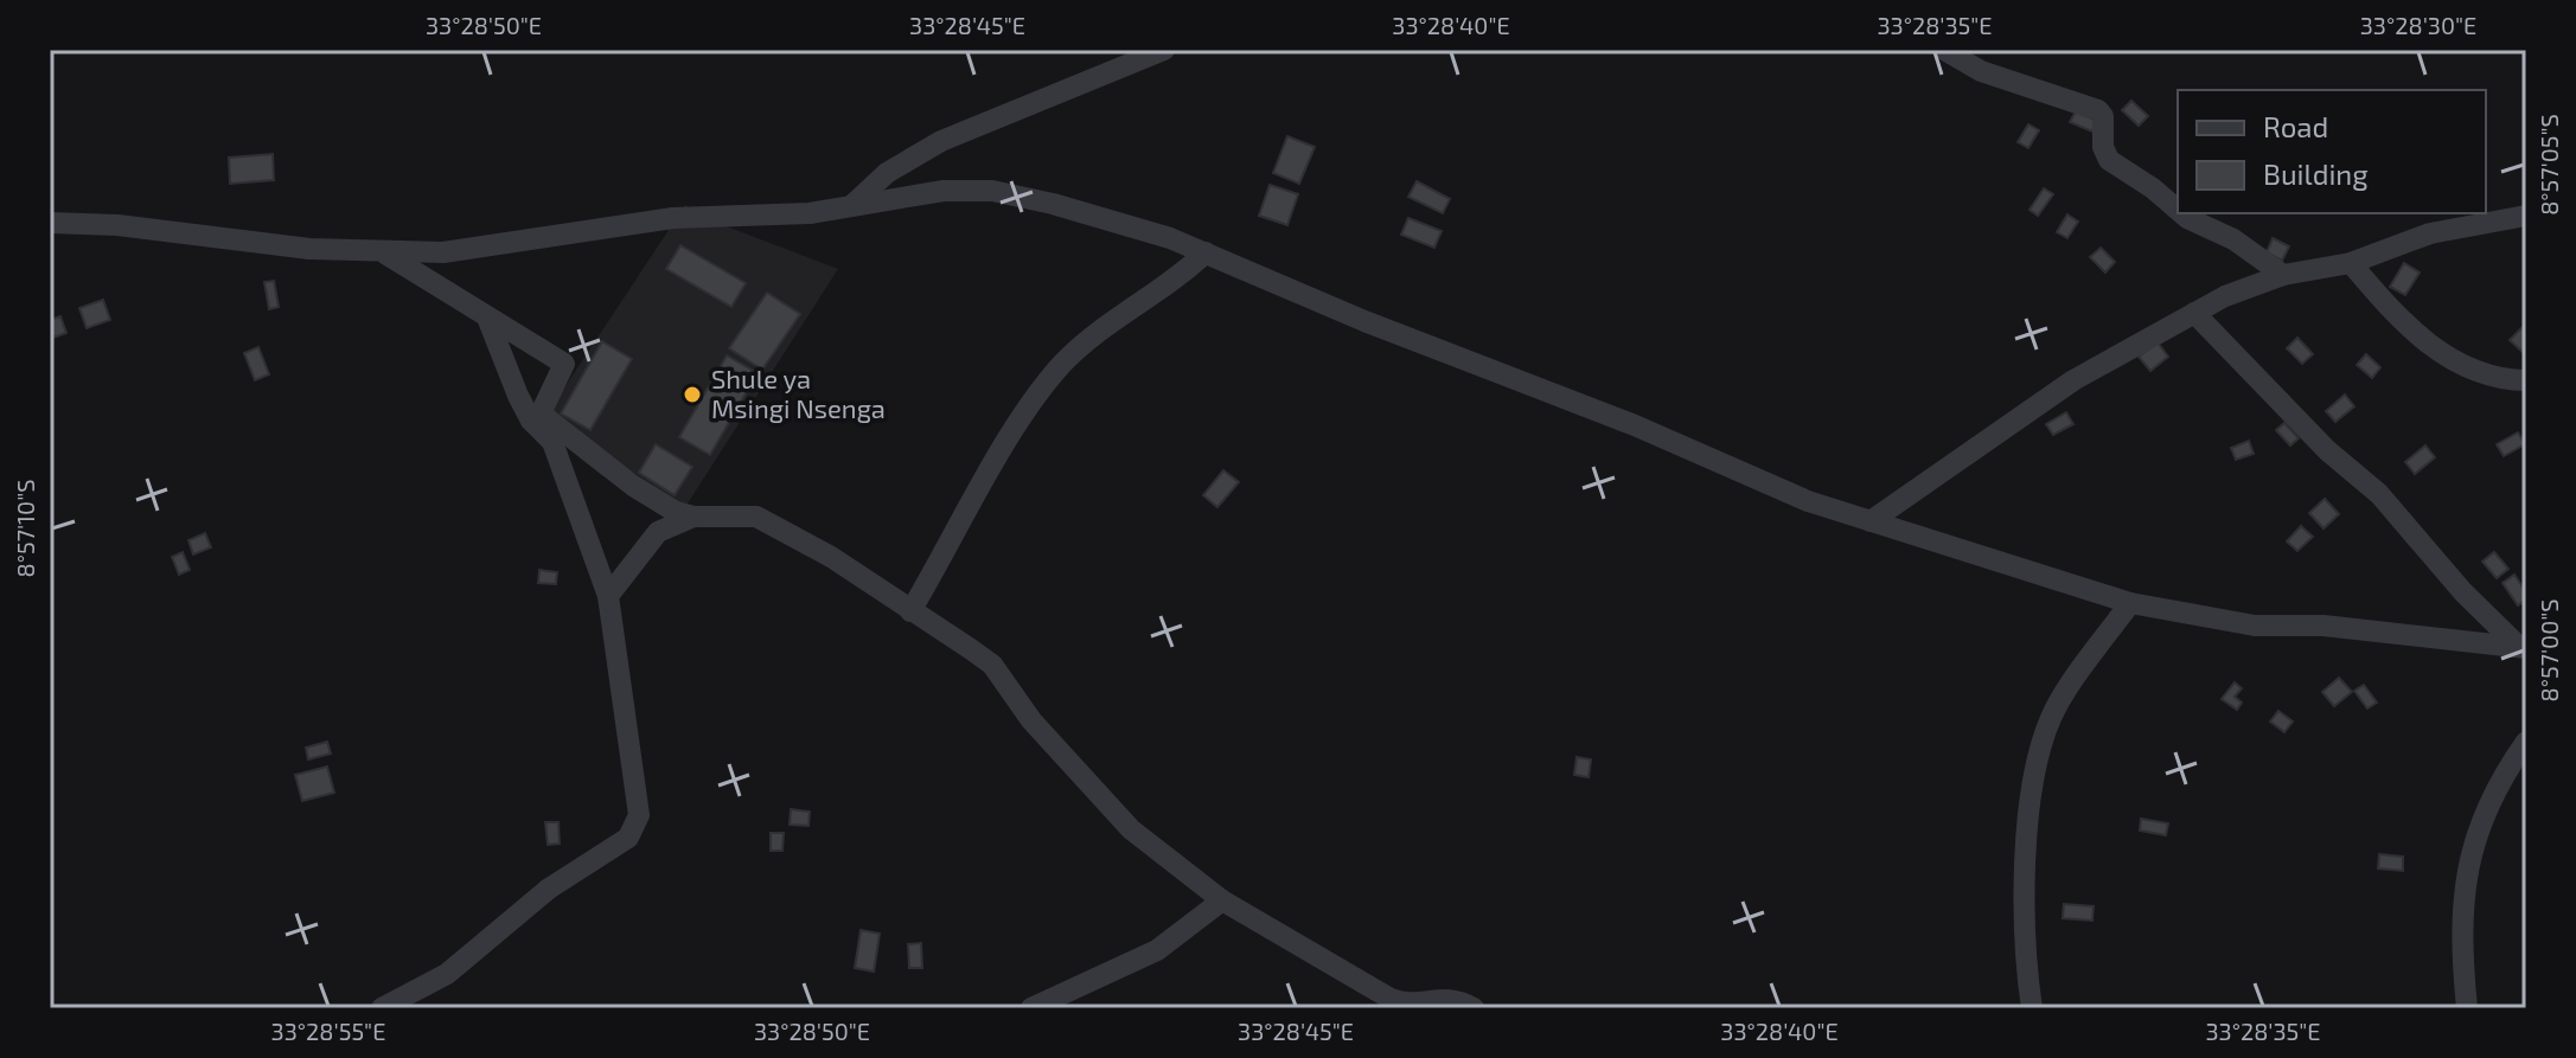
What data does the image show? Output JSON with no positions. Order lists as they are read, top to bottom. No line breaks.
{"places":["Shule ya Msingi Nsenga"],"legend":["Road","Building"],"coordinates":["33°28'50\"E","33°28'45\"E","33°28'40\"E","33°28'35\"E","33°28'30\"E","8°57'05\"S","8°57'10\"S","8°57'00\"S","33°28'55\"E"]}
